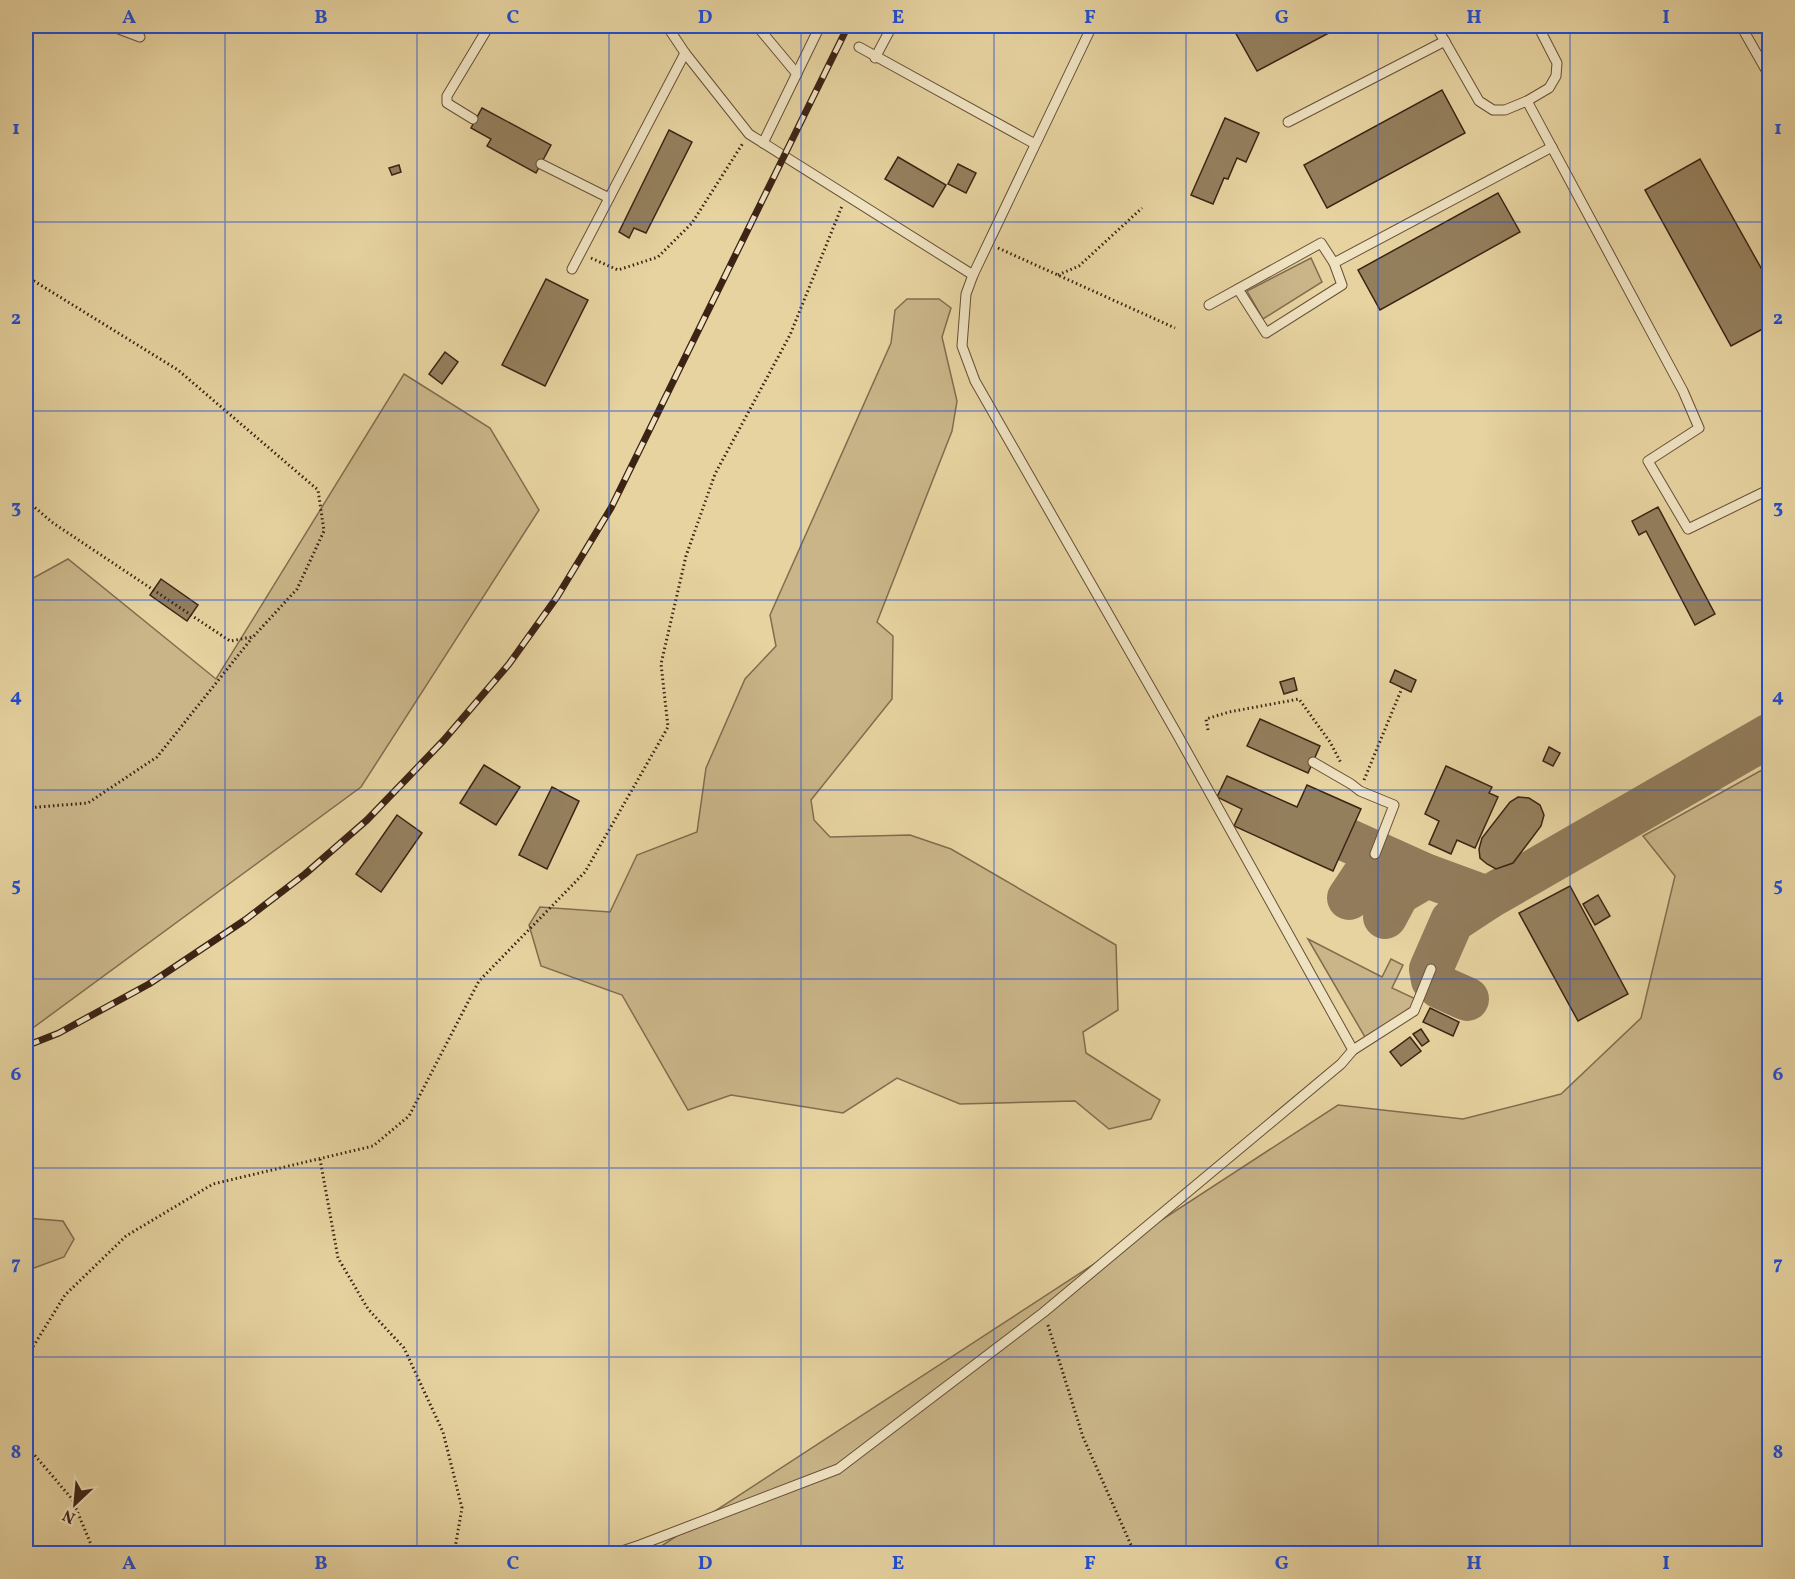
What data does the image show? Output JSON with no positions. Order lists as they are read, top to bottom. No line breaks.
{"north":"bottom left","grid":{"columns":["A","B","C","D","E","F","G","H","I"],"rows":["1","2","3","4","5","6","7","8"]}}
